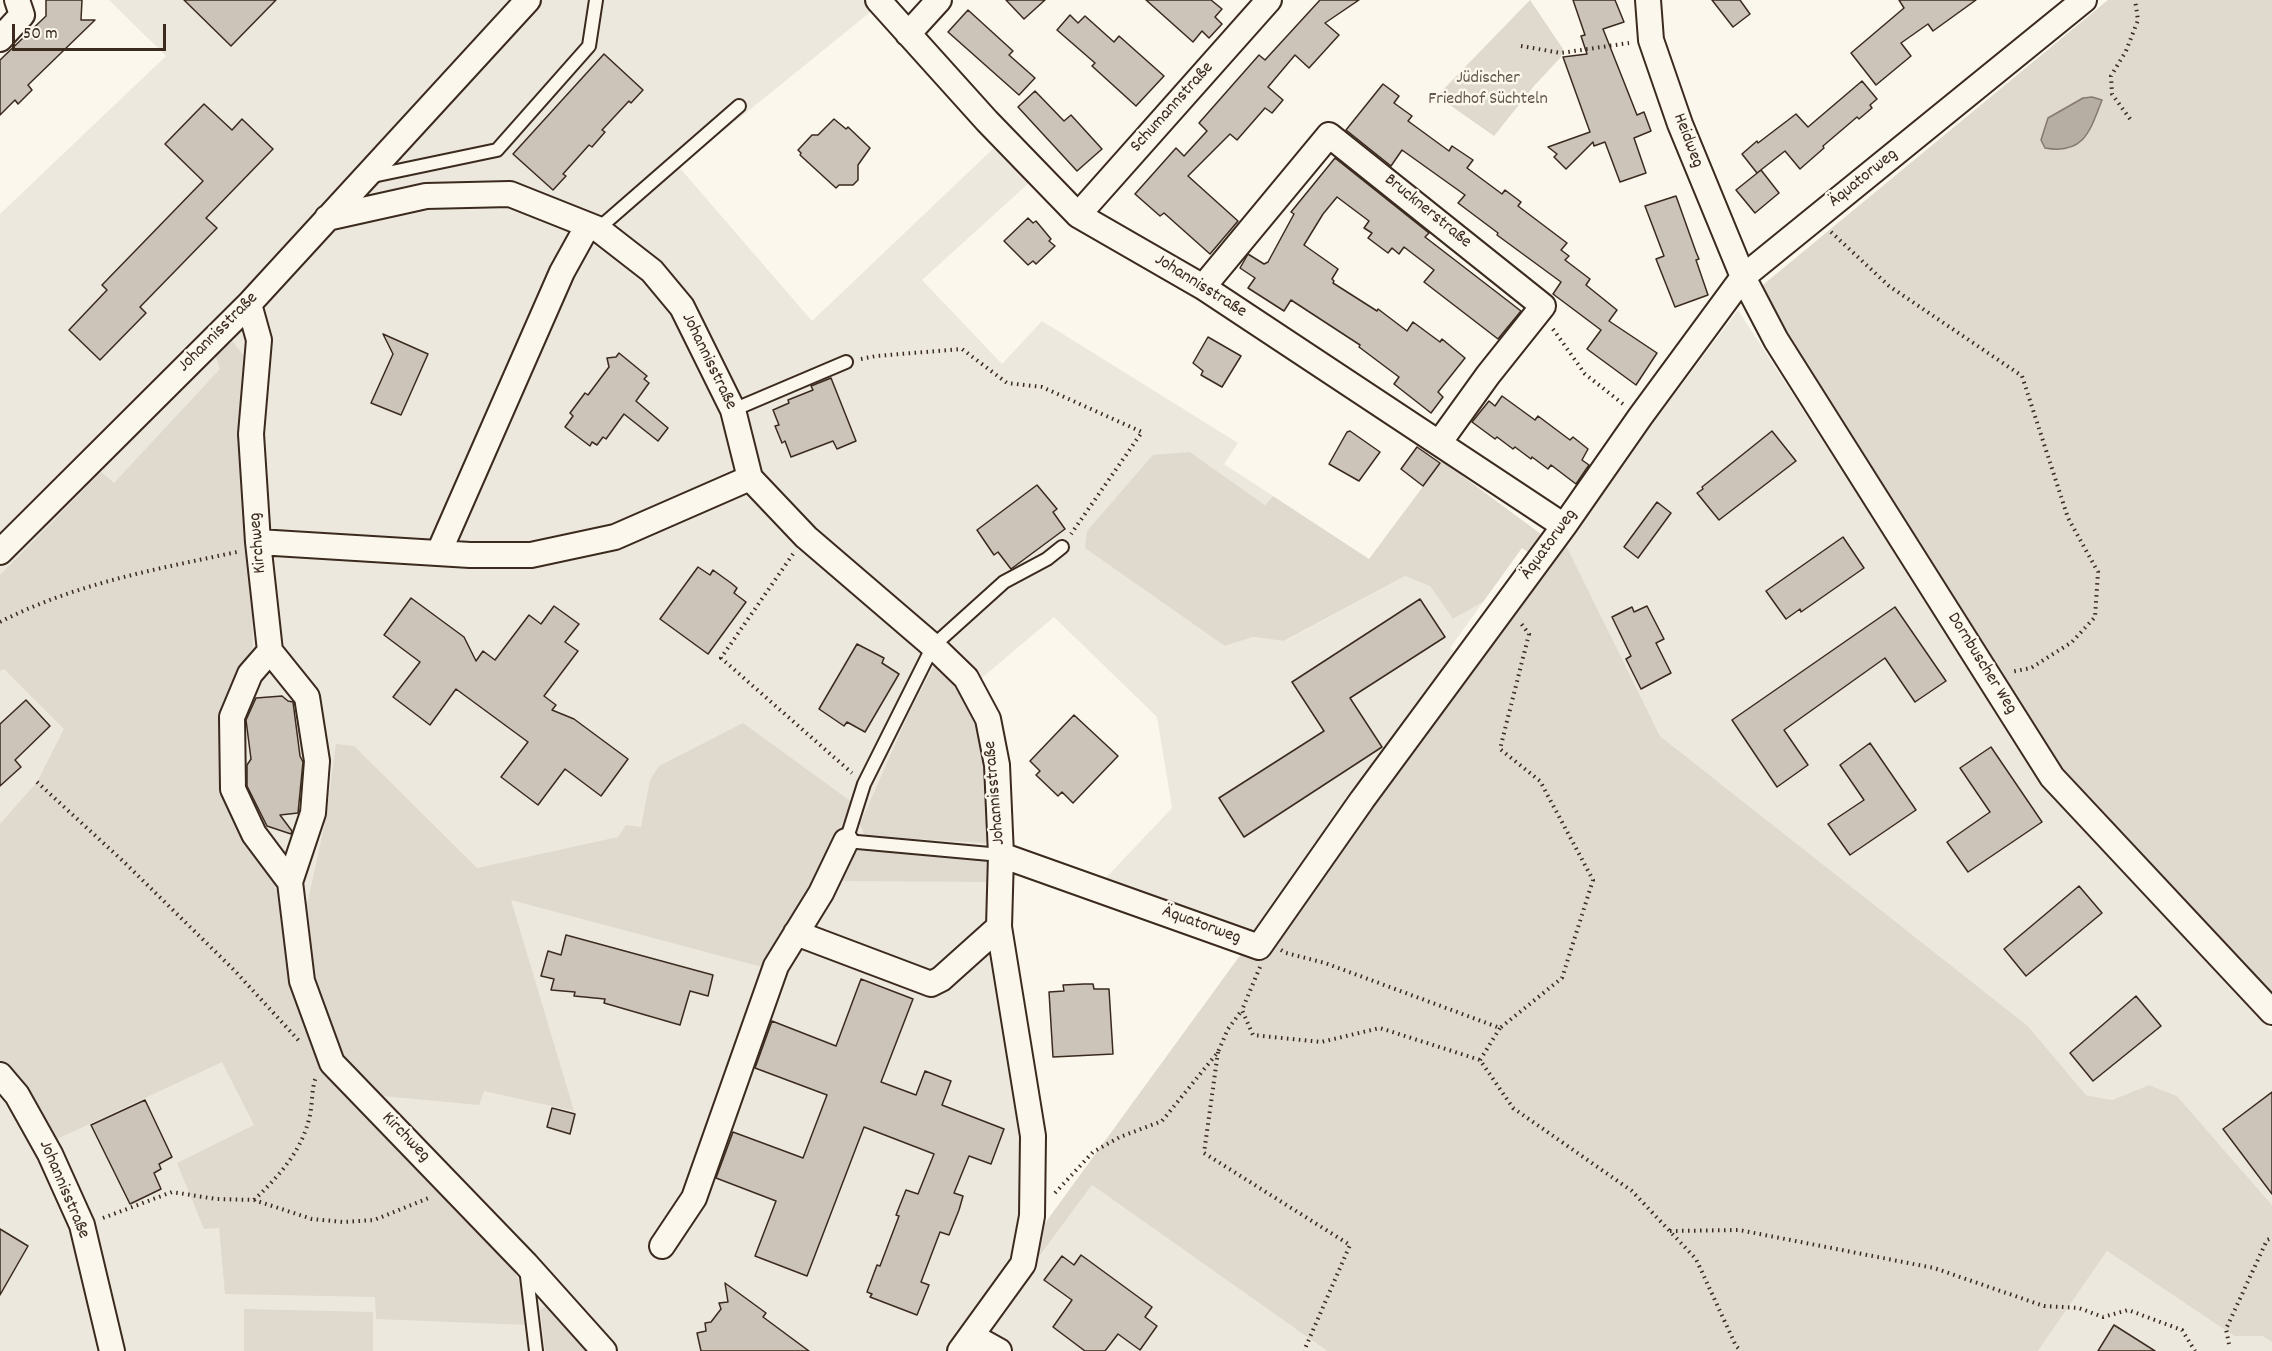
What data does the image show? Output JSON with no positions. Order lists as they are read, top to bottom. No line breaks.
{"streets":{"street":["Schumannstraße","Heidweg","Äquatorweg","Brucknerstraße","Johannisstraße","Kirchweg","Dornbuscher Weg"]},"crossings":[["Schumannstraße","Johannisstraße"],["Heidweg","Äquatorweg"],["Heidweg","Dornbuscher Weg"],["Äquatorweg","Johannisstraße"],["Äquatorweg","Dornbuscher Weg"],["Brucknerstraße","Johannisstraße"],["Johannisstraße","Kirchweg"]],"parks":["Jüdischer Friedhof Süchteln"],"scale_bar":"50 m"}
